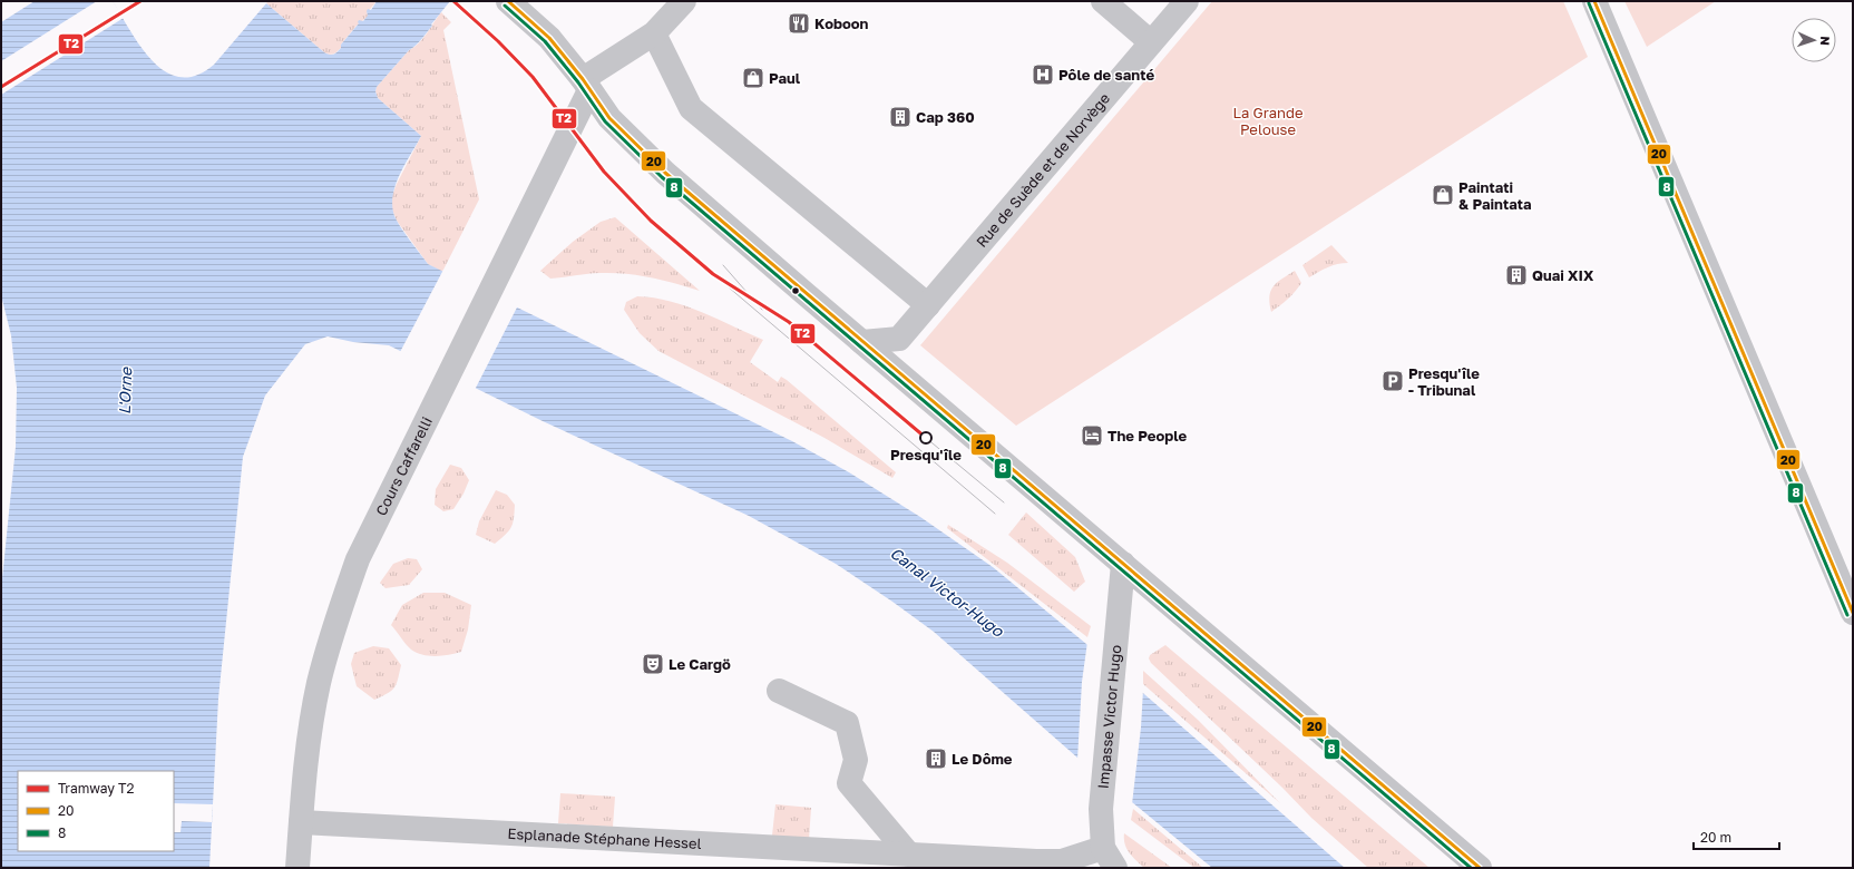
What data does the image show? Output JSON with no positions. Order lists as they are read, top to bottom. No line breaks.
{"streets":{"street":["Rue de Suède et de Norvège","Cours Caffarelli","Impasse Victor Hugo","Esplanade Stéphane Hessel"]},"crossings":[["Cours Caffarelli","Esplanade Stéphane Hessel"],["Impasse Victor Hugo","Esplanade Stéphane Hessel"]],"water":["L'Orne","Canal Victor-Hugo"],"parks":["La Grande Pelouse"],"places":{"restaurant":["Koboon"],"hospital":["Pôle de santé"],"shop":["Paul","Paintati & Paintata"],"building":["Cap 360","Quai XIX","Le Dôme"],"parking":["Presqu'île - Tribunal"],"hotel":["The People"],"other":["Presqu'île"],"theatre":["Le Cargö"]},"lines":["tram line T2","transit line 20","transit line 8"],"legend":["Tramway T2","20","8"],"scale_bar":"20 m","north":"right"}
